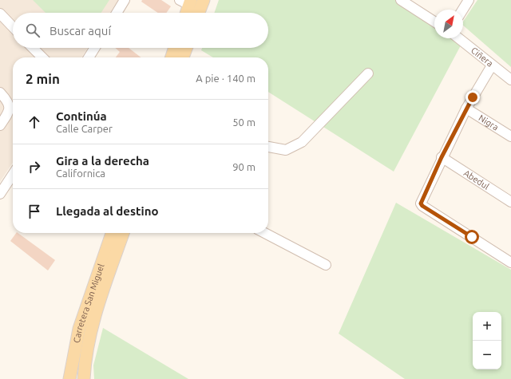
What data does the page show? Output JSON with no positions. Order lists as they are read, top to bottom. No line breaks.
{"streets":{"main road":["Carretera San Miguel"],"street":["Ciñera","Nigra","Abedul"]},"north":"top right","page":{"search":"Buscar aquí","heading":["2 min","A pie · 140 m"],"list":[["Continúa","Calle Carper","50 m"],["Gira a la derecha","Californica","90 m"],"Llegada al destino"],"map_buttons":["+","−"]}}
